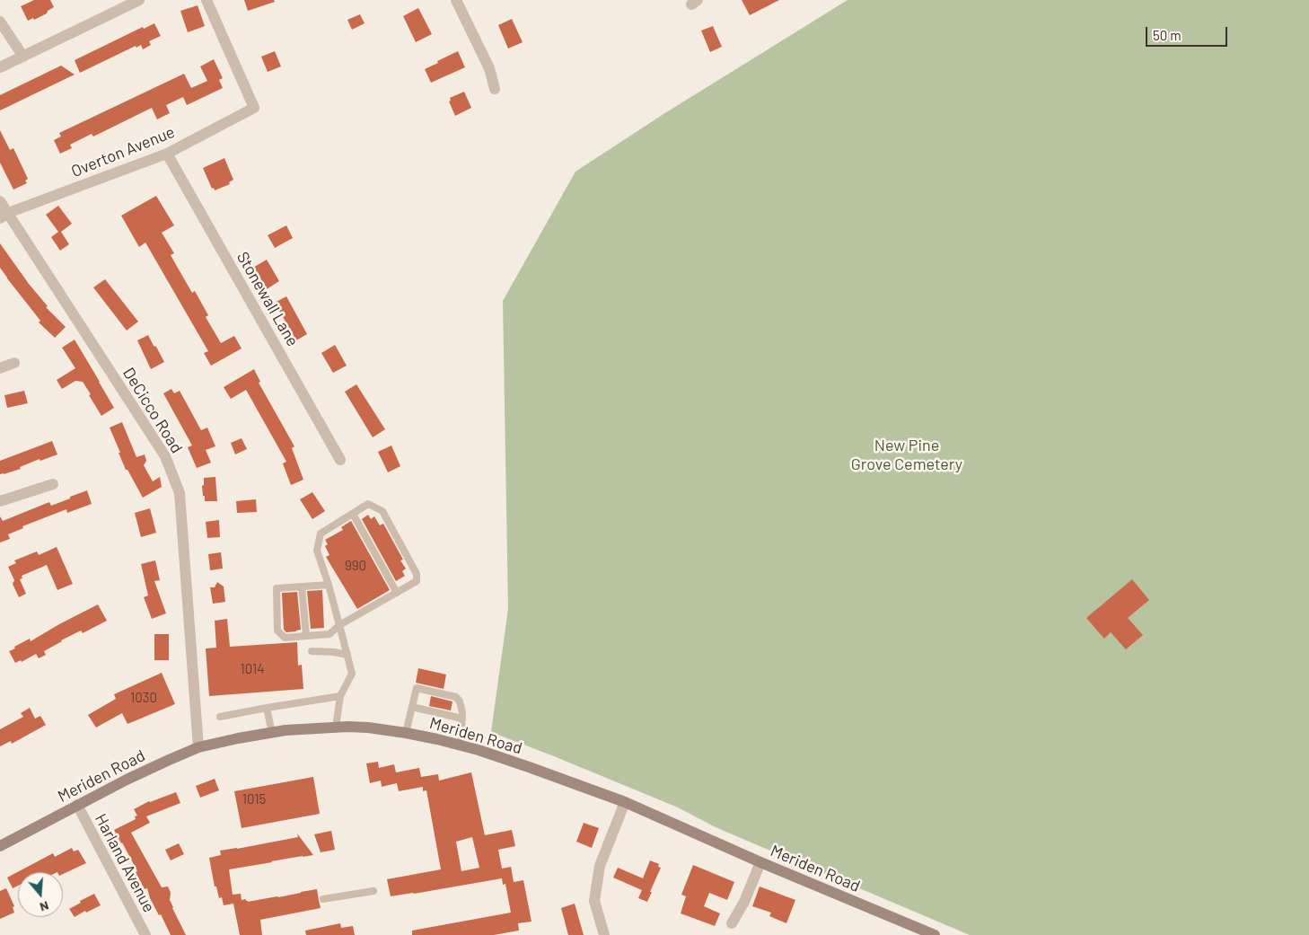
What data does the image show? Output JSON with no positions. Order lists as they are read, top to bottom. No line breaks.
{"streets":{"main road":["Meriden Road"],"street":["Overton Avenue","Stonewall Lane","DeCicco Road","Harland Avenue"]},"crossings":[["Overton Avenue","Stonewall Lane"],["Overton Avenue","DeCicco Road"],["DeCicco Road","Meriden Road"],["Meriden Road","Harland Avenue"]],"parks":["New Pine Grove Cemetery"],"house_numbers":["990","1014","1030","1015"],"scale_bar":"50 m","north":"bottom"}
